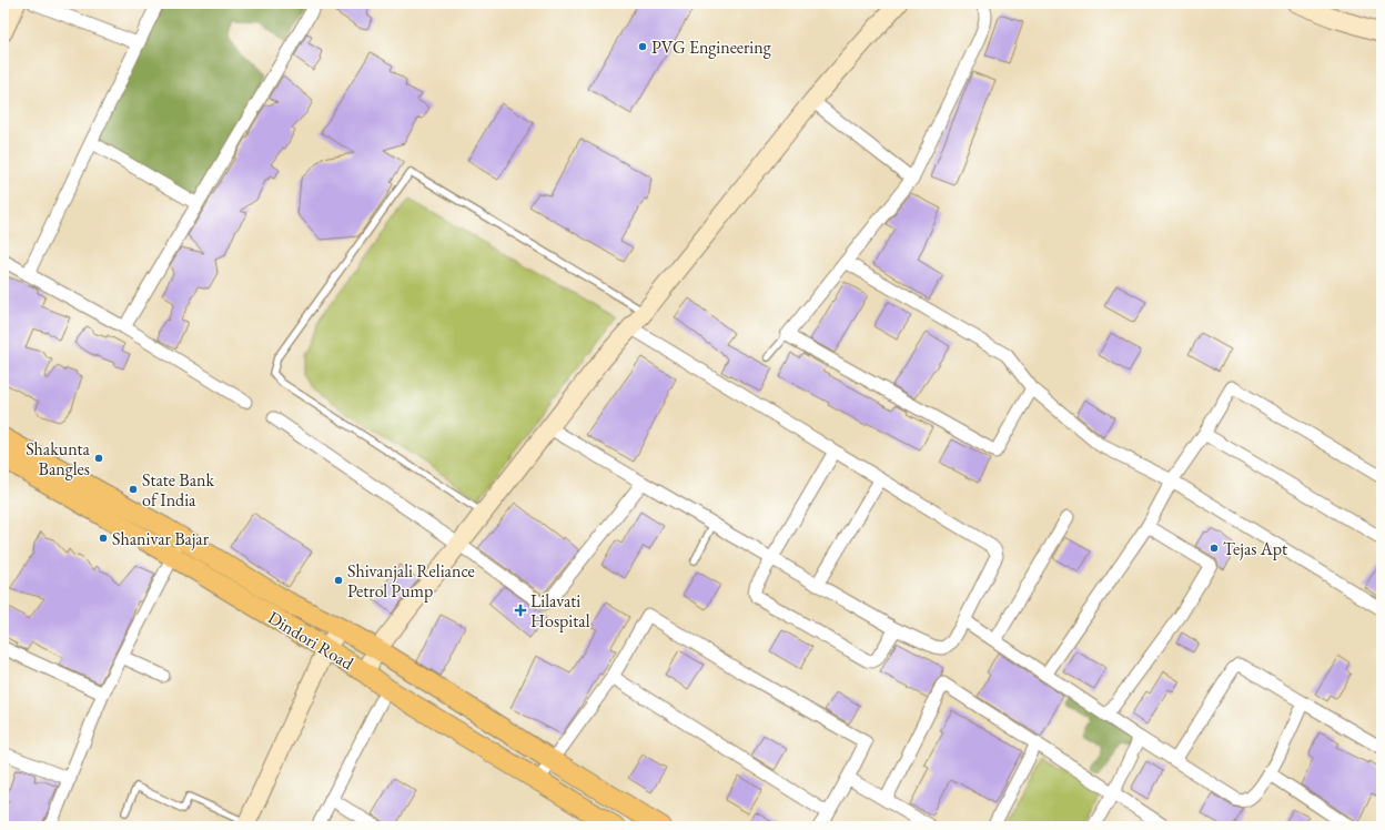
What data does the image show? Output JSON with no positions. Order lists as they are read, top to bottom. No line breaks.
{"streets":{"main road":["Dindori Road"]},"places":{"other":["PVG Engineering","Shakunta Bangles","State Bank of India","Shanivar Bajar","Tejas Apt","Shivanjali Reliance Petrol Pump"],"health":["Lilavati Hospital"]}}
